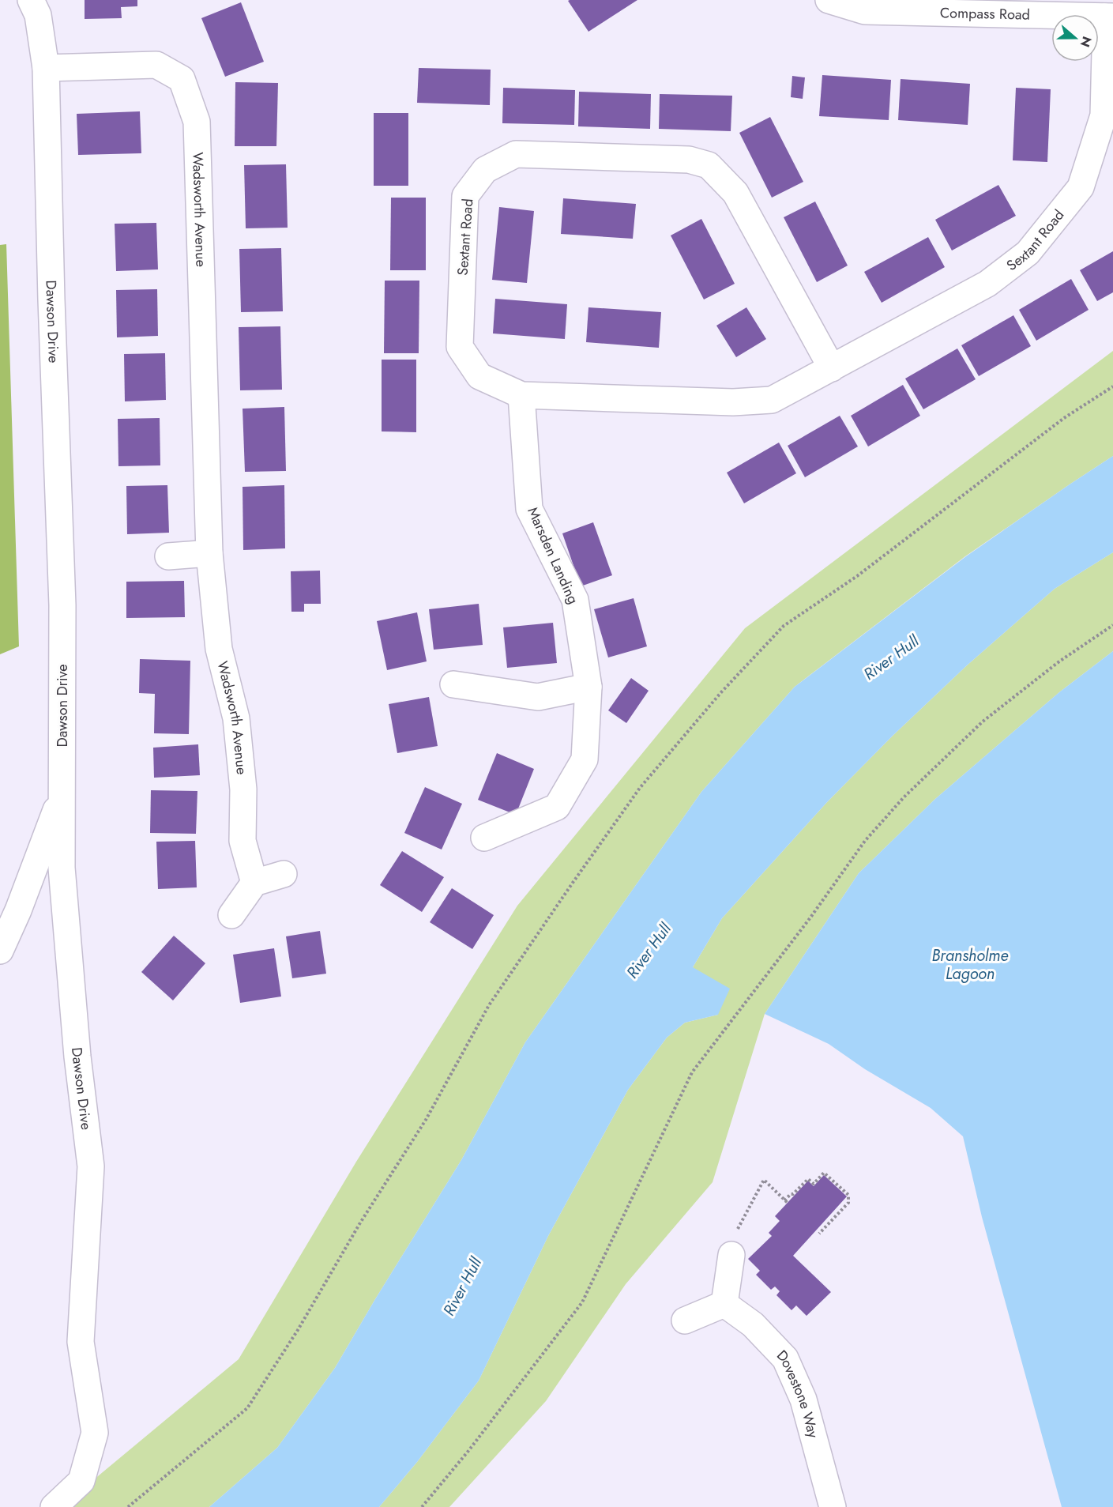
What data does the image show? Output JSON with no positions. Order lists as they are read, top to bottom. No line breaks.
{"streets":{"street":["Compass Road","Wadsworth Avenue","Sextant Road","Dawson Drive","Marsden Landing","Dovestone Way"]},"crossings":[["Compass Road","Sextant Road"],["Wadsworth Avenue","Dawson Drive"],["Sextant Road","Marsden Landing"]],"water":["River Hull","Bransholme Lagoon"],"north":"right"}
